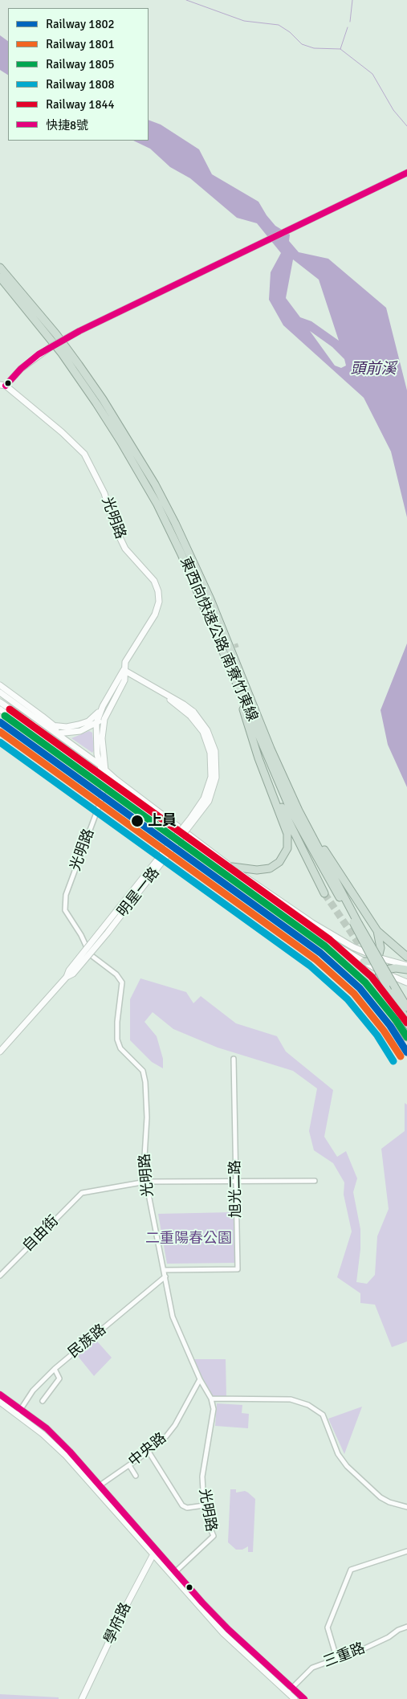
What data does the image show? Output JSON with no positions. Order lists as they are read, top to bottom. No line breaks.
{"streets":{"highway":["東西向快速公路 南寮竹東線"],"street":["光明路","明星一路","旭光二路","自由街","民族路","中央路","學府路","三重路"]},"crossings":[["光明路","明星一路"],["光明路","旭光二路"],["光明路","自由街"],["光明路","民族路"],["光明路","中央路"]],"water":["頭前溪"],"parks":["二重陽春公園"],"places":["上員"],"lines":["transit line 快捷8號","rail line 1844","rail line 1805","rail line 1802","rail line 1801","rail line 1808"],"legend":["Railway 1802","Railway 1801","Railway 1805","Railway 1808","Railway 1844","快捷8號"]}
